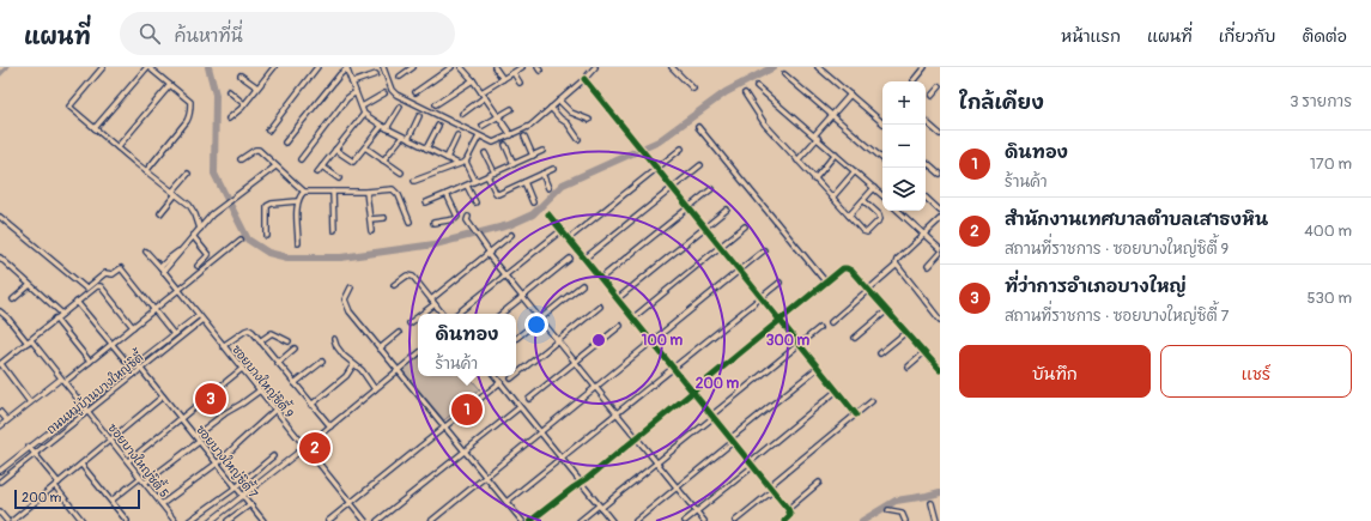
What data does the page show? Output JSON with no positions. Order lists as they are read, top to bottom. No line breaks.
{"streets":{"street":["ซอยบางใหญ่ซิตี้ 9","ถนนหมู่บ้านบางใหญ่ซิตี้","ซอยบางใหญ่ซิตี้ 5","ซอยบางใหญ่ซิตี้ 7"]},"crossings":[["ซอยบางใหญ่ซิตี้ 9","ถนนหมู่บ้านบางใหญ่ซิตี้"],["ถนนหมู่บ้านบางใหญ่ซิตี้","ซอยบางใหญ่ซิตี้ 5"],["ถนนหมู่บ้านบางใหญ่ซิตี้","ซอยบางใหญ่ซิตี้ 7"]],"scale_bar":"200 m","page":{"header":"แผนที่","search":"ค้นหาที่นี่","nav":["หน้าแรก","แผนที่","เกี่ยวกับ","ติดต่อ"],"heading":["ใกล้เคียง","3 รายการ"],"map_buttons":["+","−"],"list":[{"mark":"1","name":"ดินทอง","note":"ร้านค้า","value":"170 m"},{"mark":"2","name":"สำนักงานเทศบาลตำบลเสาธงหิน","note":"สถานที่ราชการ · ซอยบางใหญ่ซิตี้ 9","value":"400 m"},{"mark":"3","name":"ที่ว่าการอำเภอบางใหญ่","note":"สถานที่ราชการ · ซอยบางใหญ่ซิตี้ 7","value":"530 m"}],"popup":["ดินทอง","ร้านค้า"],"buttons":["บันทึก","แชร์"],"pins":["3","1","2"],"scale":"200 m"},"rings":["100 m","300 m","200 m"]}
